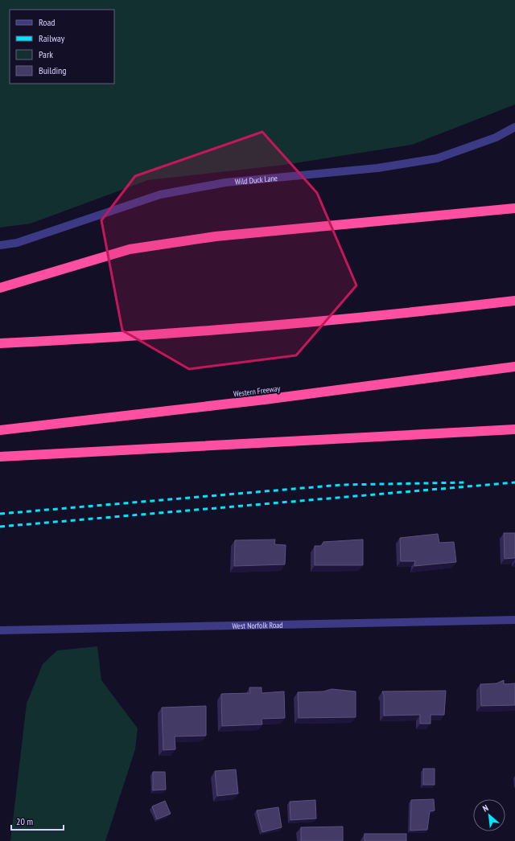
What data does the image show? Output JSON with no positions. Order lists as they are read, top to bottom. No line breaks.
{"streets":{"highway":["Western Freeway"],"street":["Wild Duck Lane","West Norfolk Road"]},"legend":["Road","Railway","Park","Building"],"scale_bar":"20 m","north":"top left"}
